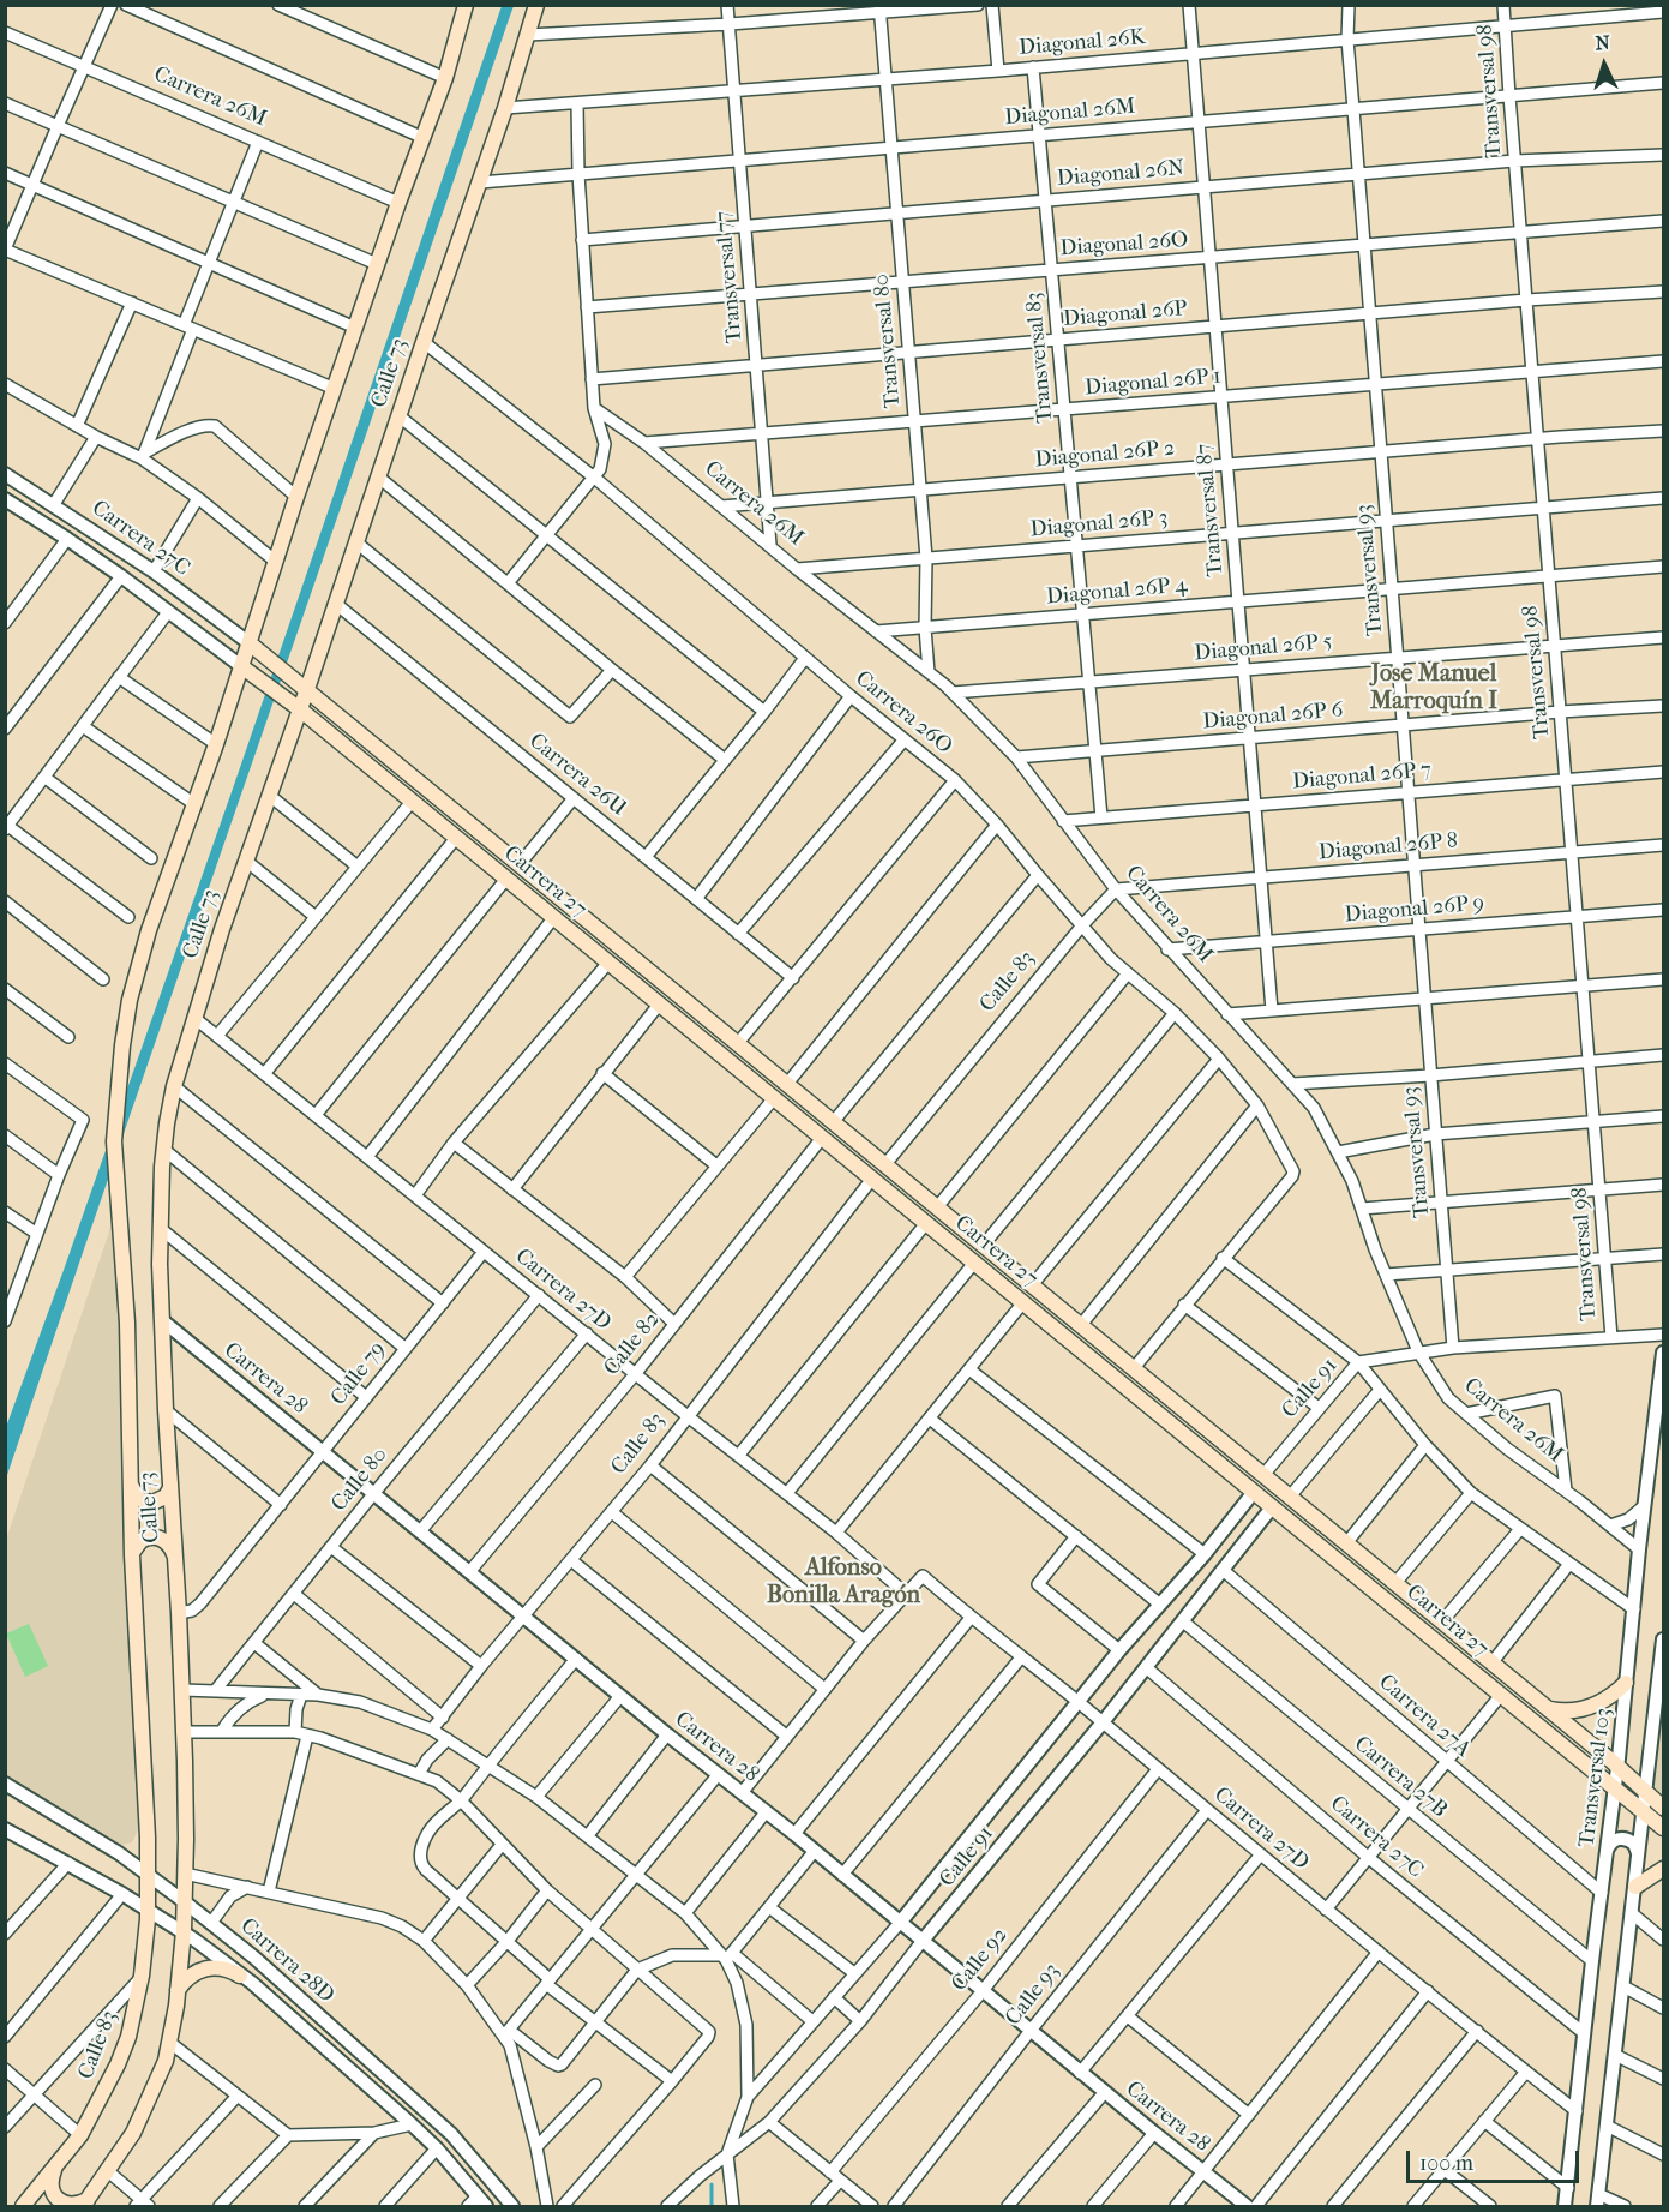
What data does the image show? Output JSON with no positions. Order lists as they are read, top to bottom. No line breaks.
{"streets":{"main road":["Calle 73","Carrera 27","Calle 83"],"street":["Diagonal 26K","Transversal 98","Carrera 26M","Diagonal 26M","Diagonal 26N","Diagonal 26O","Transversal 77","Diagonal 26P","Transversal 80","Transversal 83","Diagonal 26P 1","Diagonal 26P 2","Transversal 87","Diagonal 26P 3","Carrera 27C","Transversal 93","Diagonal 26P 4","Diagonal 26P 5","Carrera 26O","Diagonal 26P 6","Carrera 26U","Diagonal 26P 7","Diagonal 26P 8","Diagonal 26P 9","Carrera 27D","Calle 82","Calle 79","Carrera 28","Calle 91","Calle 80","Carrera 27A","Carrera 27B","Transversal 103","Calle 92","Carrera 28D","Calle 93"]},"crossings":[["Diagonal 26K","Transversal 98"],["Diagonal 26K","Transversal 77"],["Diagonal 26K","Transversal 80"],["Diagonal 26K","Transversal 83"],["Diagonal 26K","Calle 73"],["Diagonal 26K","Transversal 87"],["Diagonal 26K","Transversal 93"],["Transversal 98","Diagonal 26M"],["Transversal 98","Diagonal 26N"],["Transversal 98","Diagonal 26O"],["Transversal 98","Diagonal 26P"],["Transversal 98","Diagonal 26P 1"],["Transversal 98","Diagonal 26P 2"],["Transversal 98","Diagonal 26P 3"],["Transversal 98","Diagonal 26P 4"],["Transversal 98","Diagonal 26P 5"],["Transversal 98","Diagonal 26P 6"],["Transversal 98","Diagonal 26P 7"],["Transversal 98","Diagonal 26P 8"],["Transversal 98","Diagonal 26P 9"],["Carrera 26M","Transversal 77"],["Carrera 26M","Transversal 80"],["Carrera 26M","Calle 73"],["Carrera 26M","Diagonal 26P 1"],["Carrera 26M","Diagonal 26P 2"],["Carrera 26M","Diagonal 26P 3"],["Carrera 26M","Diagonal 26P 4"],["Carrera 26M","Diagonal 26P 5"],["Carrera 26M","Diagonal 26P 6"],["Carrera 26M","Diagonal 26P 7"],["Carrera 26M","Diagonal 26P 8"],["Carrera 26M","Diagonal 26P 9"],["Carrera 26M","Calle 83"],["Carrera 26M","Transversal 103"],["Diagonal 26M","Transversal 77"],["Diagonal 26M","Transversal 80"],["Diagonal 26M","Transversal 83"],["Diagonal 26M","Calle 73"],["Diagonal 26M","Transversal 87"],["Diagonal 26M","Transversal 93"],["Diagonal 26N","Transversal 77"],["Diagonal 26N","Transversal 80"],["Diagonal 26N","Transversal 83"],["Diagonal 26N","Transversal 87"],["Diagonal 26N","Transversal 93"],["Diagonal 26O","Transversal 77"],["Diagonal 26O","Transversal 80"],["Diagonal 26O","Transversal 83"],["Diagonal 26O","Transversal 87"],["Diagonal 26O","Transversal 93"],["Transversal 77","Diagonal 26P"],["Transversal 77","Diagonal 26P 1"],["Transversal 77","Diagonal 26P 2"],["Diagonal 26P","Transversal 80"],["Diagonal 26P","Transversal 83"],["Diagonal 26P","Transversal 87"],["Diagonal 26P","Transversal 93"],["Transversal 80","Diagonal 26P 1"],["Transversal 80","Diagonal 26P 2"],["Transversal 80","Diagonal 26P 3"],["Transversal 80","Diagonal 26P 4"],["Transversal 83","Diagonal 26P 1"],["Transversal 83","Diagonal 26P 2"],["Transversal 83","Diagonal 26P 3"],["Transversal 83","Diagonal 26P 4"],["Transversal 83","Diagonal 26P 5"],["Transversal 83","Diagonal 26P 6"],["Transversal 83","Diagonal 26P 7"],["Calle 73","Carrera 27C"],["Calle 73","Carrera 26O"],["Calle 73","Carrera 26U"],["Calle 73","Carrera 27"],["Calle 73","Calle 83"],["Calle 73","Carrera 27D"],["Calle 73","Calle 79"],["Calle 73","Carrera 28"],["Calle 73","Carrera 28D"],["Diagonal 26P 1","Transversal 87"],["Diagonal 26P 1","Transversal 93"],["Diagonal 26P 2","Transversal 87"],["Diagonal 26P 2","Transversal 93"],["Transversal 87","Diagonal 26P 3"],["Transversal 87","Diagonal 26P 4"],["Transversal 87","Diagonal 26P 5"],["Transversal 87","Diagonal 26P 6"],["Transversal 87","Diagonal 26P 7"],["Transversal 87","Diagonal 26P 8"],["Transversal 87","Diagonal 26P 9"],["Diagonal 26P 3","Transversal 93"],["Carrera 27C","Calle 91"],["Carrera 27C","Transversal 103"],["Transversal 93","Diagonal 26P 4"],["Transversal 93","Diagonal 26P 5"],["Transversal 93","Diagonal 26P 6"],["Transversal 93","Diagonal 26P 7"],["Transversal 93","Diagonal 26P 8"],["Transversal 93","Diagonal 26P 9"],["Carrera 26O","Calle 83"],["Diagonal 26P 8","Calle 83"],["Carrera 27","Calle 83"],["Carrera 27","Calle 82"],["Carrera 27","Calle 91"],["Carrera 27","Transversal 103"],["Calle 83","Carrera 27D"],["Calle 83","Carrera 28"],["Calle 83","Carrera 28D"],["Carrera 27D","Calle 82"],["Carrera 27D","Calle 79"],["Carrera 27D","Calle 91"],["Carrera 27D","Calle 80"],["Carrera 27D","Transversal 103"],["Carrera 27D","Calle 92"],["Carrera 27D","Calle 93"],["Calle 82","Carrera 28"],["Calle 79","Carrera 28"],["Carrera 28","Calle 91"],["Carrera 28","Calle 80"],["Carrera 28","Calle 92"],["Carrera 28","Calle 93"],["Calle 91","Carrera 27A"],["Calle 91","Carrera 27B"],["Carrera 27A","Transversal 103"],["Carrera 27B","Transversal 103"]],"districts":["Jose Manuel Marroquín I","Alfonso Bonilla Aragón"],"scale_bar":"100 m","north":"top"}
